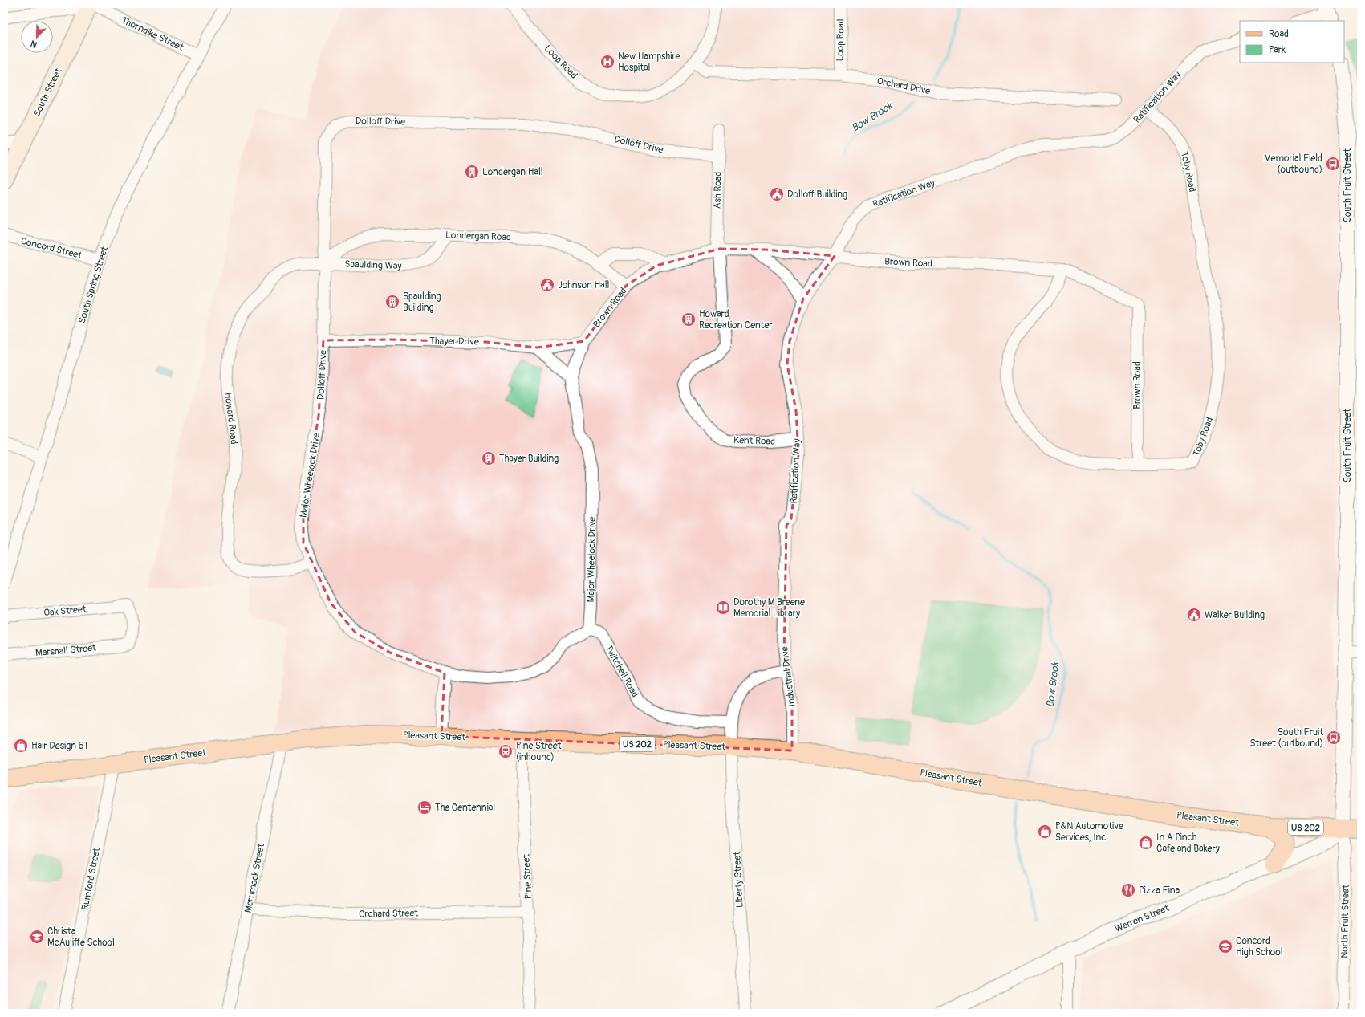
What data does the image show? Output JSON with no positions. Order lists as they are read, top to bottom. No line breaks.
{"streets":{"main road":["South Street","Pleasant Street","US 202"],"street":["Thorndike Street","Loop Road","Orchard Drive","Ratification Way","Dolloff Drive","Toby Road","South Fruit Street","Ash Road","Londergan Road","Concord Street","Brown Road","Spaulding Way","South Spring Street","Thayer Drive","Howard Road","Kent Road","Major Wheelock Drive","Oak Street","Marshall Street","Twitchell Road","Industrial Drive","Pine Street","Merrimack Street","Rumford Street","Liberty Street","Orchard Street","Warren Street","North Fruit Street"]},"crossings":[["Thorndike Street","South Street"],["Thorndike Street","South Spring Street"],["Loop Road","Orchard Drive"],["Ratification Way","Toby Road"],["Ratification Way","Brown Road"],["Ratification Way","Kent Road"],["Ratification Way","Industrial Drive"],["Dolloff Drive","Ash Road"],["Dolloff Drive","Londergan Road"],["Dolloff Drive","Spaulding Way"],["Dolloff Drive","Thayer Drive"],["Dolloff Drive","Howard Road"],["Dolloff Drive","Major Wheelock Drive"],["Toby Road","Brown Road"],["South Fruit Street","Pleasant Street"],["South Fruit Street","Warren Street"],["South Fruit Street","North Fruit Street"],["Ash Road","Brown Road"],["Ash Road","Kent Road"],["Londergan Road","Brown Road"],["Londergan Road","Spaulding Way"],["Londergan Road","Howard Road"],["Concord Street","South Spring Street"],["Brown Road","Thayer Drive"],["Brown Road","Kent Road"],["Brown Road","Major Wheelock Drive"],["Spaulding Way","Howard Road"],["Howard Road","Major Wheelock Drive"],["Major Wheelock Drive","Twitchell Road"],["Oak Street","Marshall Street"],["Industrial Drive","Pleasant Street"],["Pleasant Street","Pine Street"],["Pleasant Street","Merrimack Street"],["Pleasant Street","Rumford Street"],["Pleasant Street","Liberty Street"],["Pleasant Street","Warren Street"],["Pleasant Street","North Fruit Street"],["Pine Street","Orchard Street"],["Merrimack Street","Orchard Street"],["Warren Street","North Fruit Street"]],"water":["Bow Brook"],"places":{"hospital":["New Hampshire Hospital"],"bus stop":["Memorial Field (outbound)","South Fruit Street (outbound)","Pine Street (inbound)"],"building":["Londergan Hall","Spaulding Building","Howard Recreation Center","Thayer Building"],"public building":["Dolloff Building","Johnson Hall","Walker Building"],"library":["Dorothy M Breene Memorial Library"],"shop":["Hair Design 61","P&N Automotive Services, Inc","In A Pinch Cafe and Bakery"],"hotel":["The Centennial"],"restaurant":["Pizza Fina"],"school or university":["Christa McAuliffe School","Concord High School"]},"legend":["Road","Park"],"north":"bottom left"}
